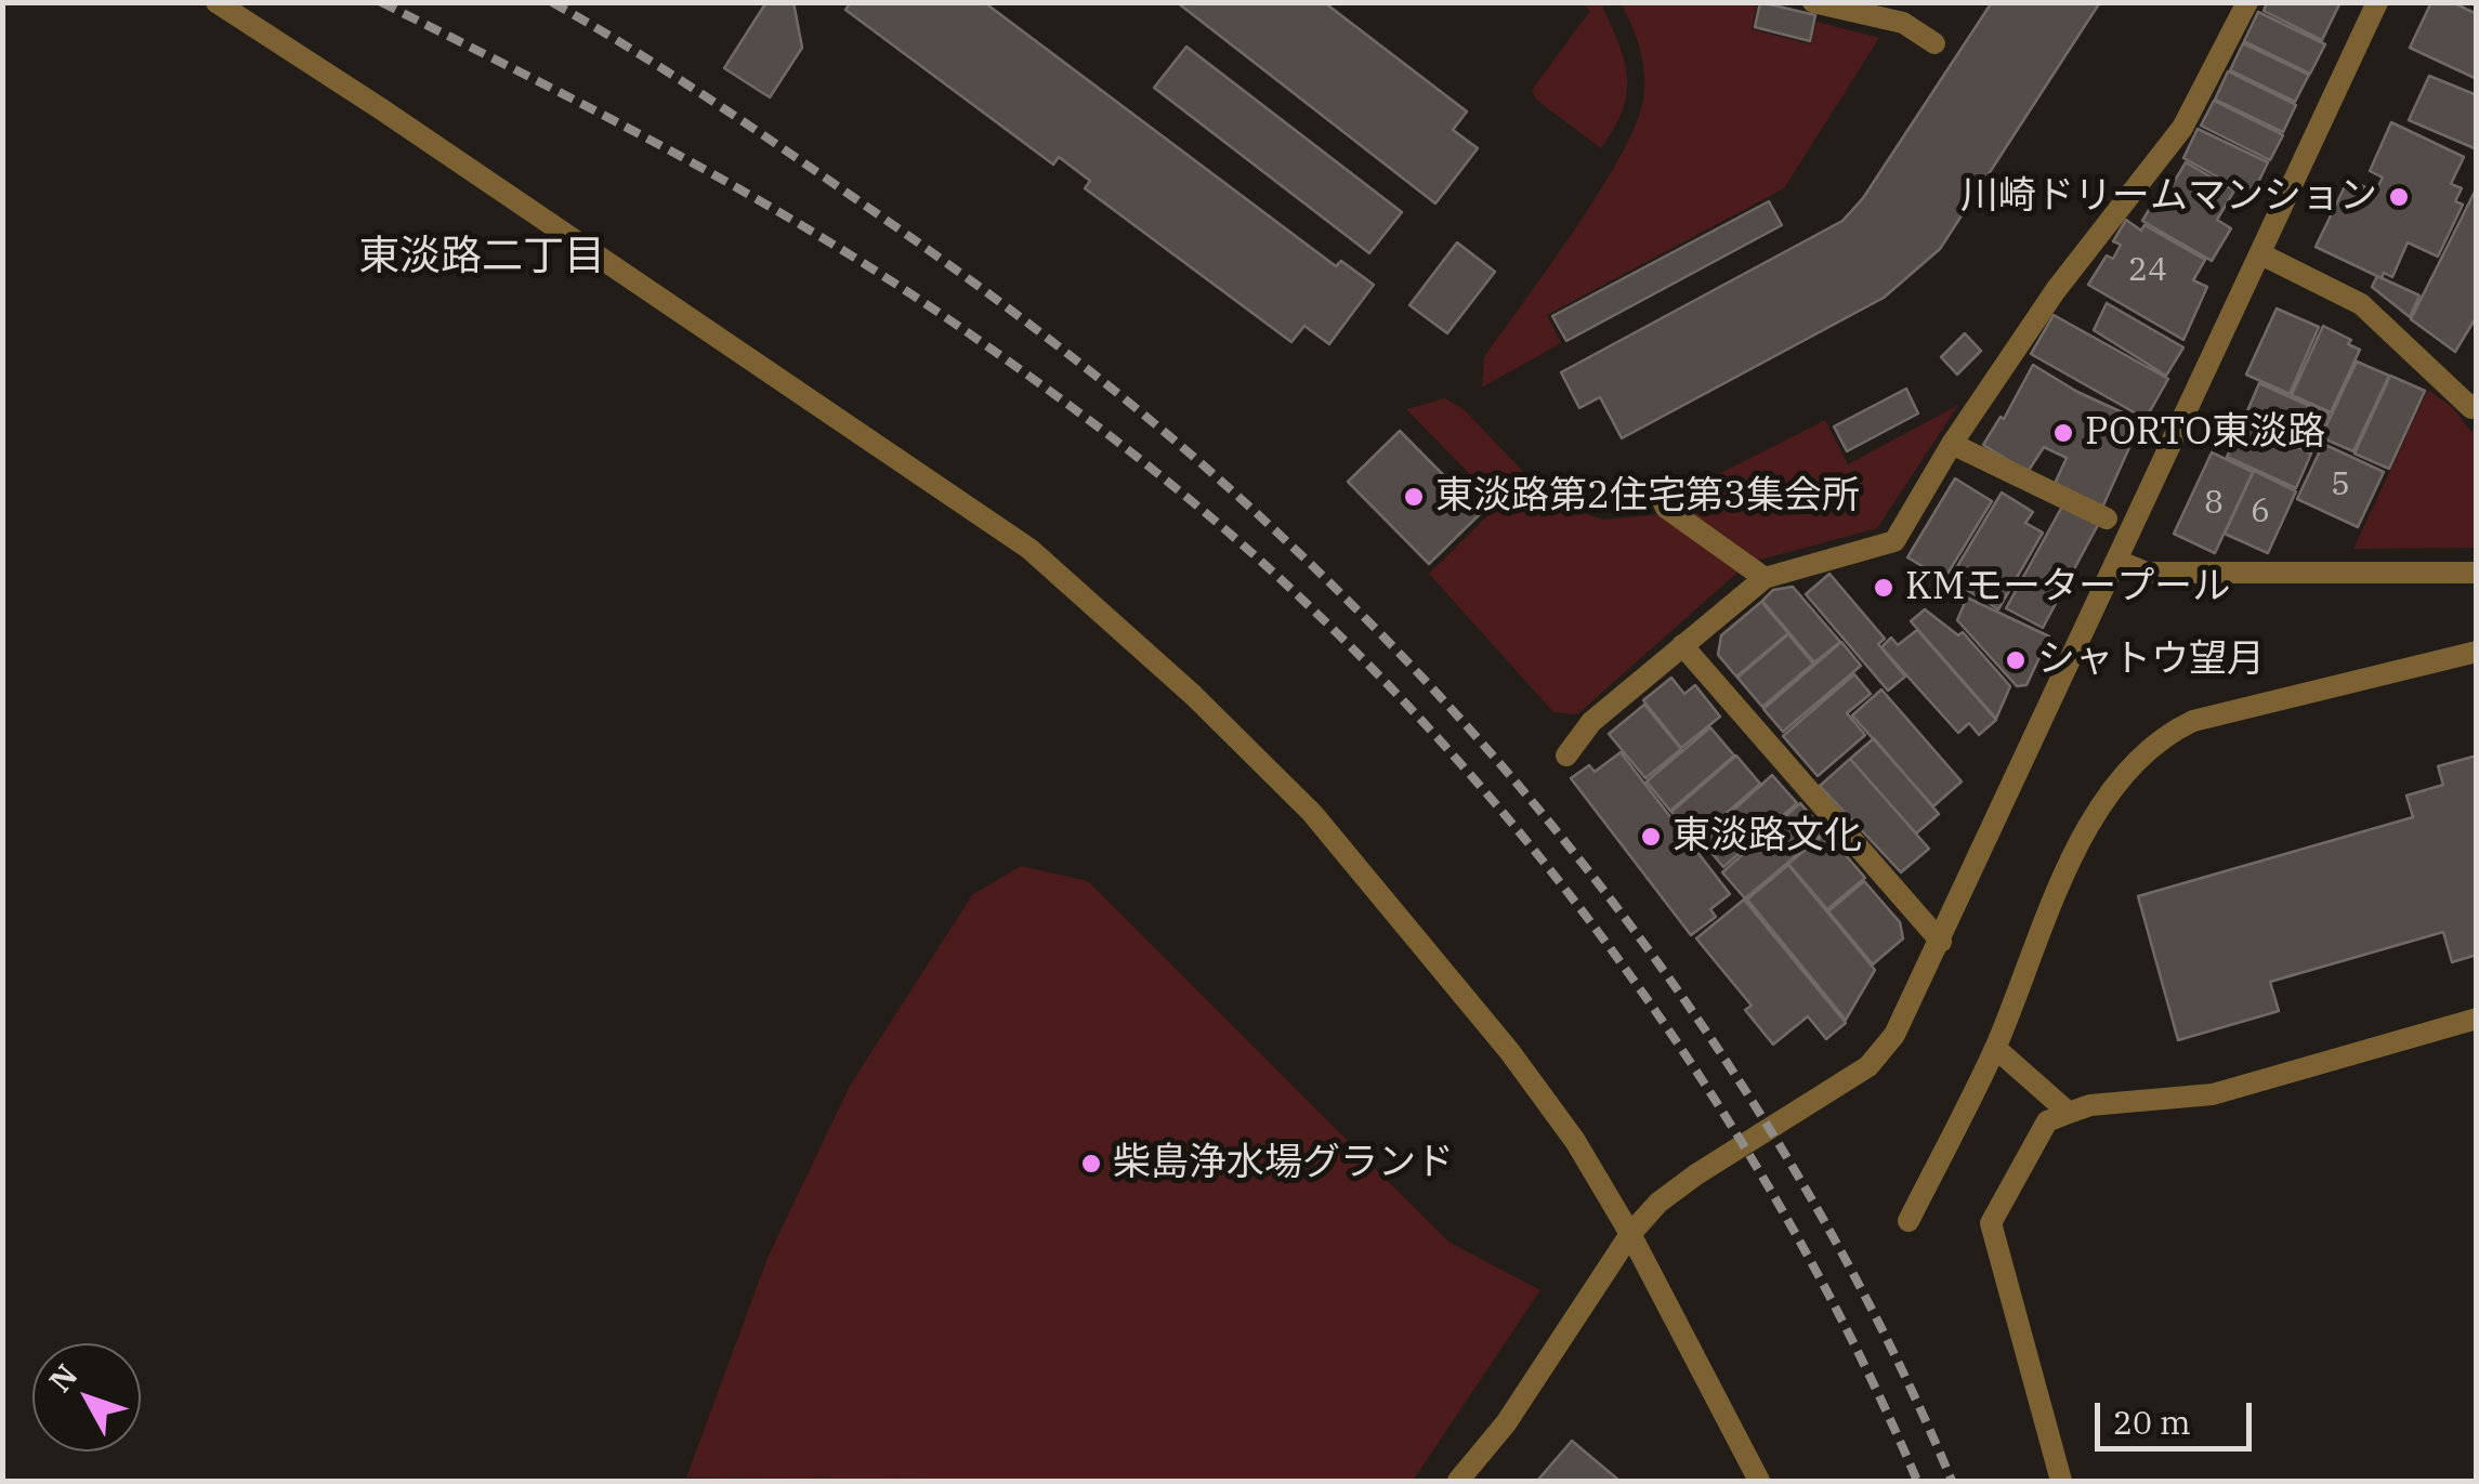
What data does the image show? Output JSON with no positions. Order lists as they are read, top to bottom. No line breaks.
{"districts":["東淡路二丁目"],"places":["川崎ドリームマンション","PORTO東淡路","東淡路第2住宅第3集会所","KMモータープール","シャトウ望月","東淡路文化","柴島浄水場グランド"],"house_numbers":["24","5","8","6"],"scale_bar":"20 m","north":"top left"}
